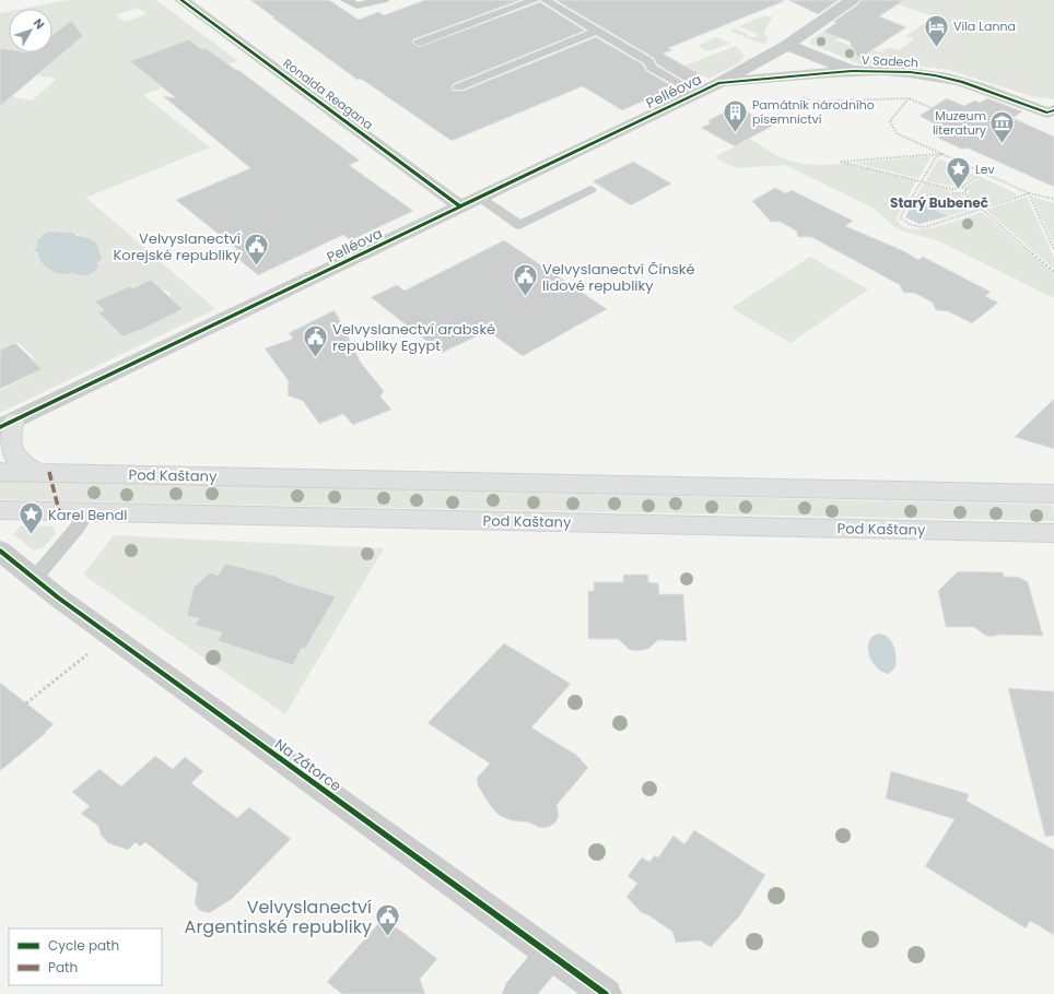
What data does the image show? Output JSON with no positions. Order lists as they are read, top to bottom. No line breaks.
{"streets":{"main road":["Pod Kaštany"],"street":["V Sadech","Pelléova","Ronalda Reagana","Na Zátorce"]},"crossings":[["V Sadech","Pelléova"],["Pelléova","Ronalda Reagana"]],"districts":["Starý Bubeneč"],"places":{"hotel":["Vila Lanna"],"building":["Památník národního písemnictví"],"museum":["Muzeum literatury"],"place":["Lev","Karel Bendl"],"public building":["Velvyslanectví Korejské republiky","Velvyslanectví Čínské lidové republiky","Velvyslanectví arabské republiky Egypt","Velvyslanectví Argentinské republiky"]},"legend":["Cycle path","Path"],"north":"top right"}
